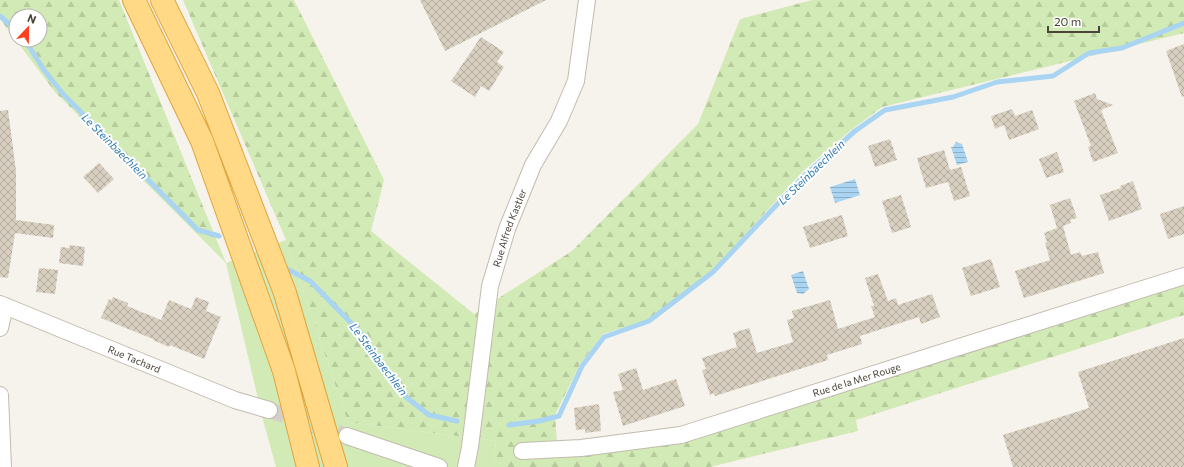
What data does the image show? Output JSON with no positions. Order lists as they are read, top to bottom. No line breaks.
{"streets":{"street":["Rue Alfred Kastler","Rue Tachard","Rue de la Mer Rouge"]},"water":["Le Steinbaechlein"],"scale_bar":"20 m","north":"top"}
